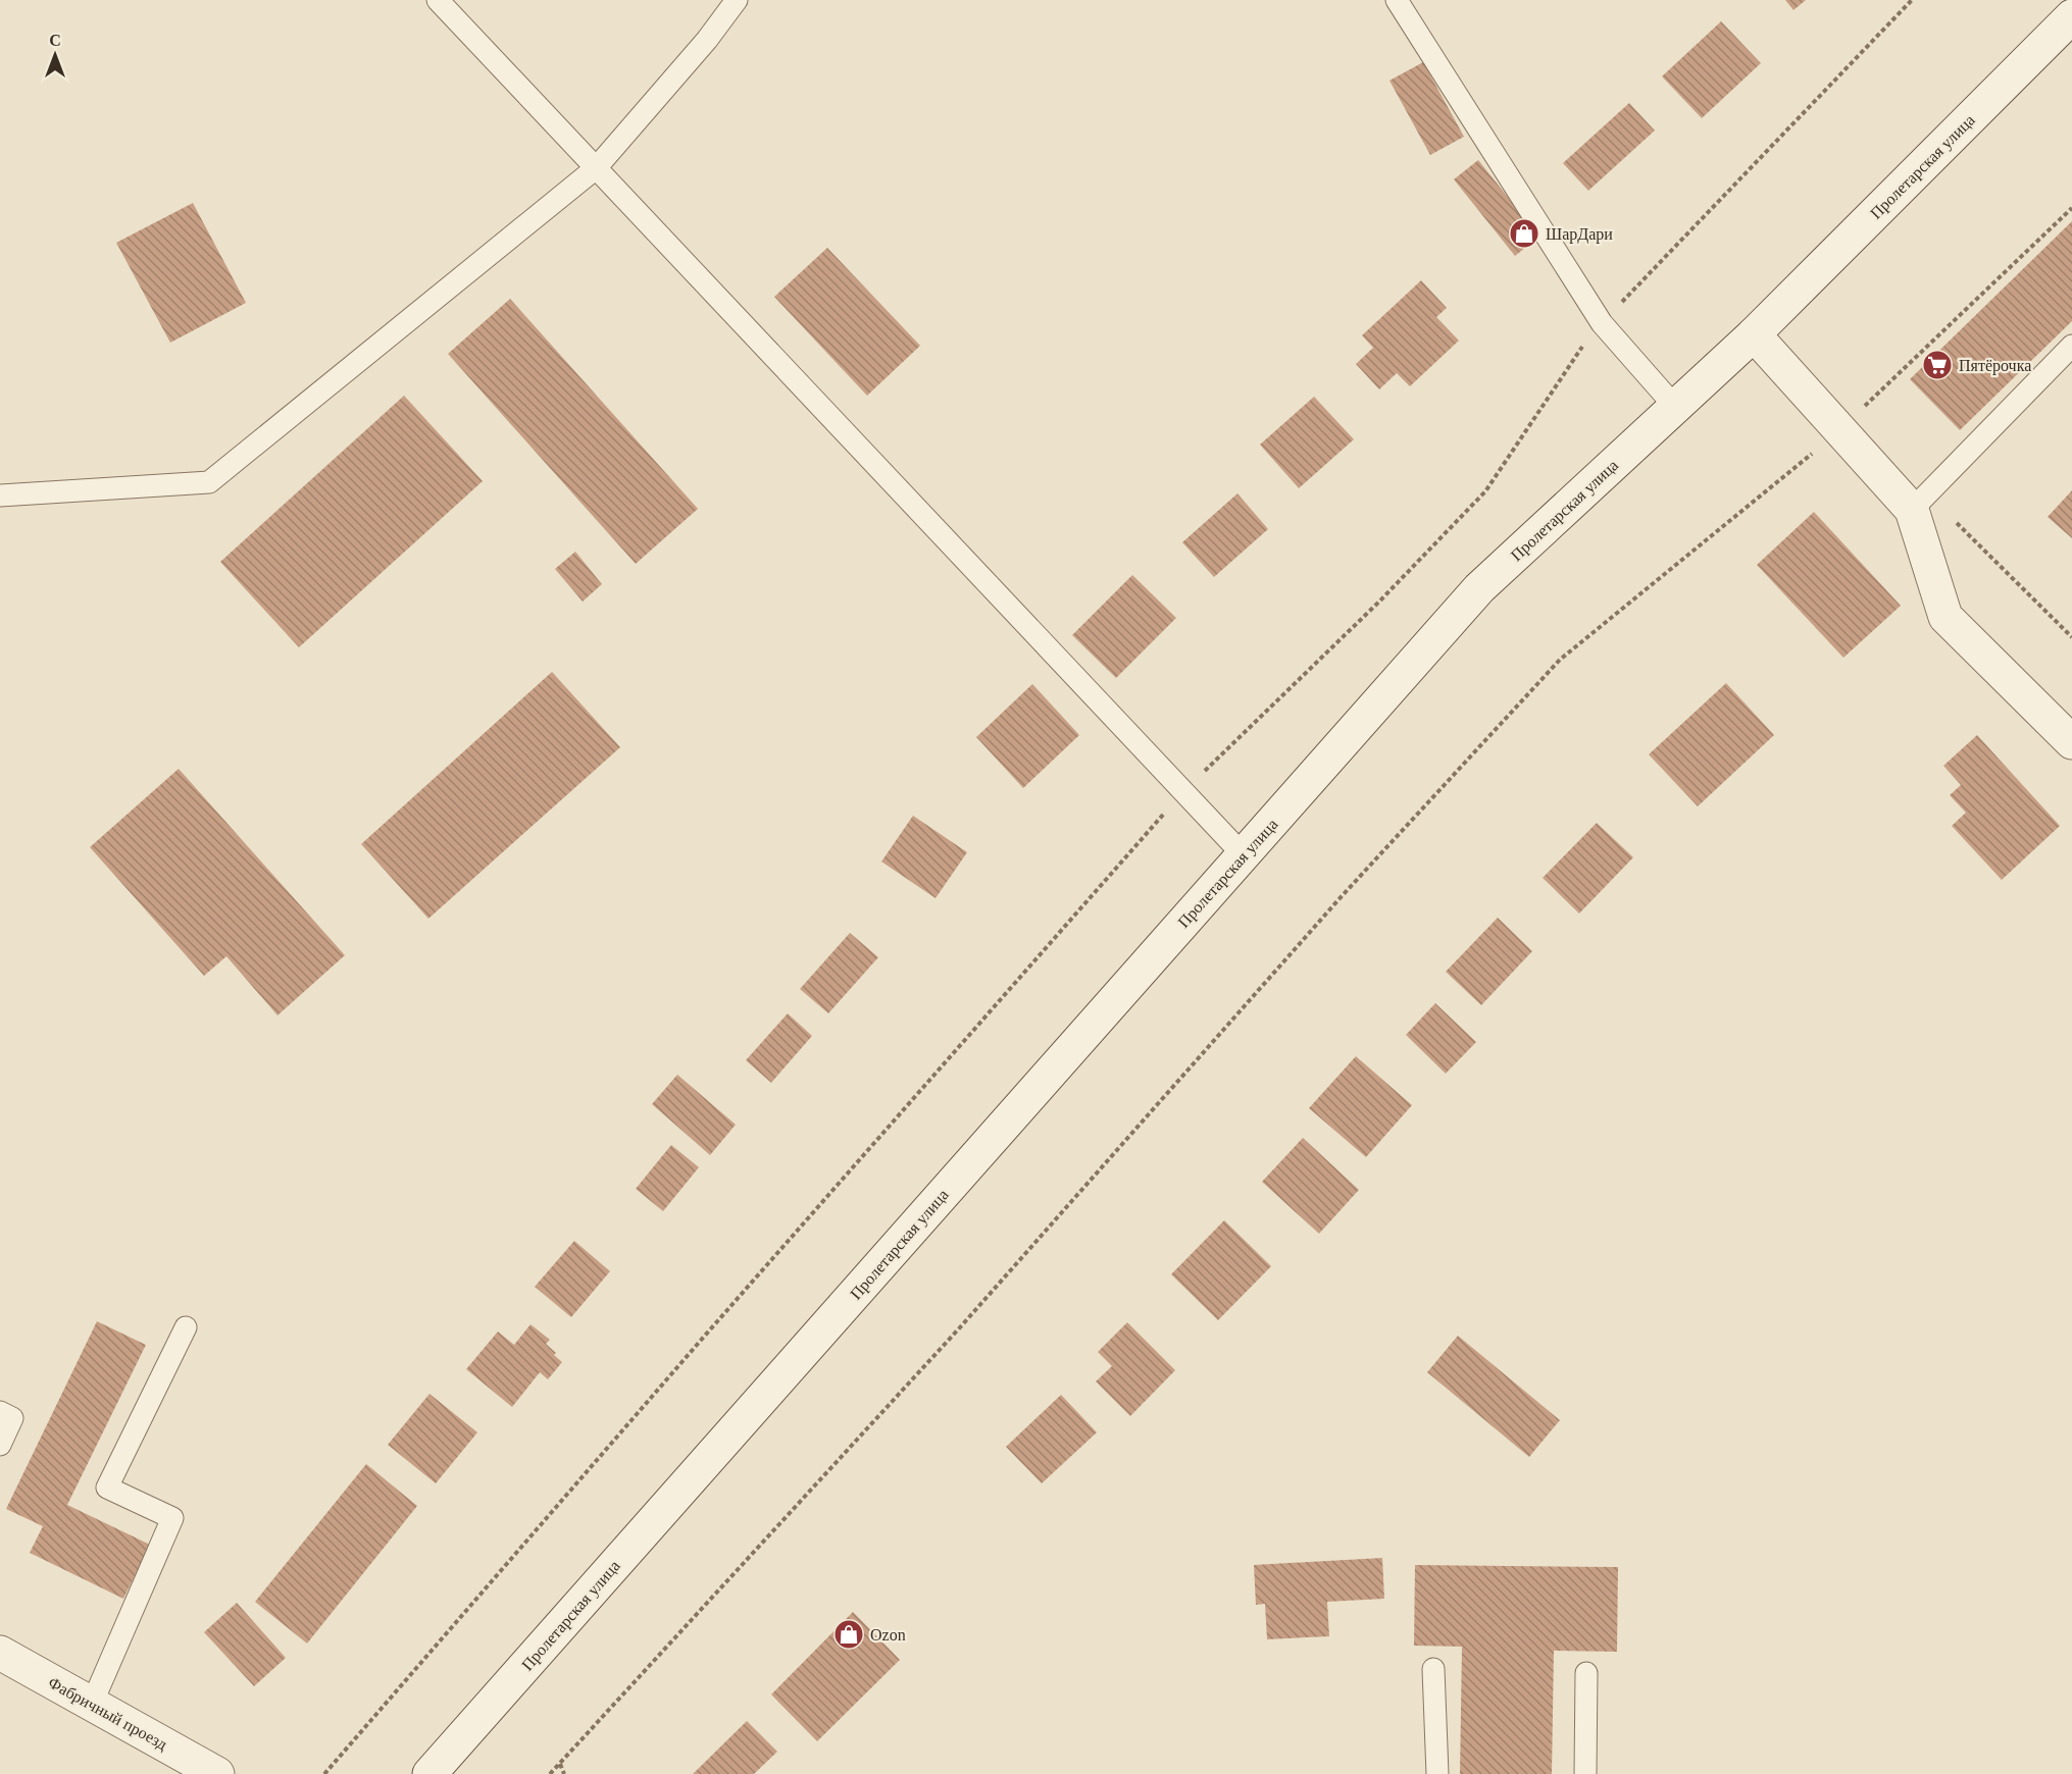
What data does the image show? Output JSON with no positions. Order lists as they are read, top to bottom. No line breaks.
{"streets":{"main road":["Пролетарская улица","Фабричный проезд"]},"places":{"shop":["ШарДари","Ozon"],"supermarket":["Пятёрочка"]},"north":"top"}
